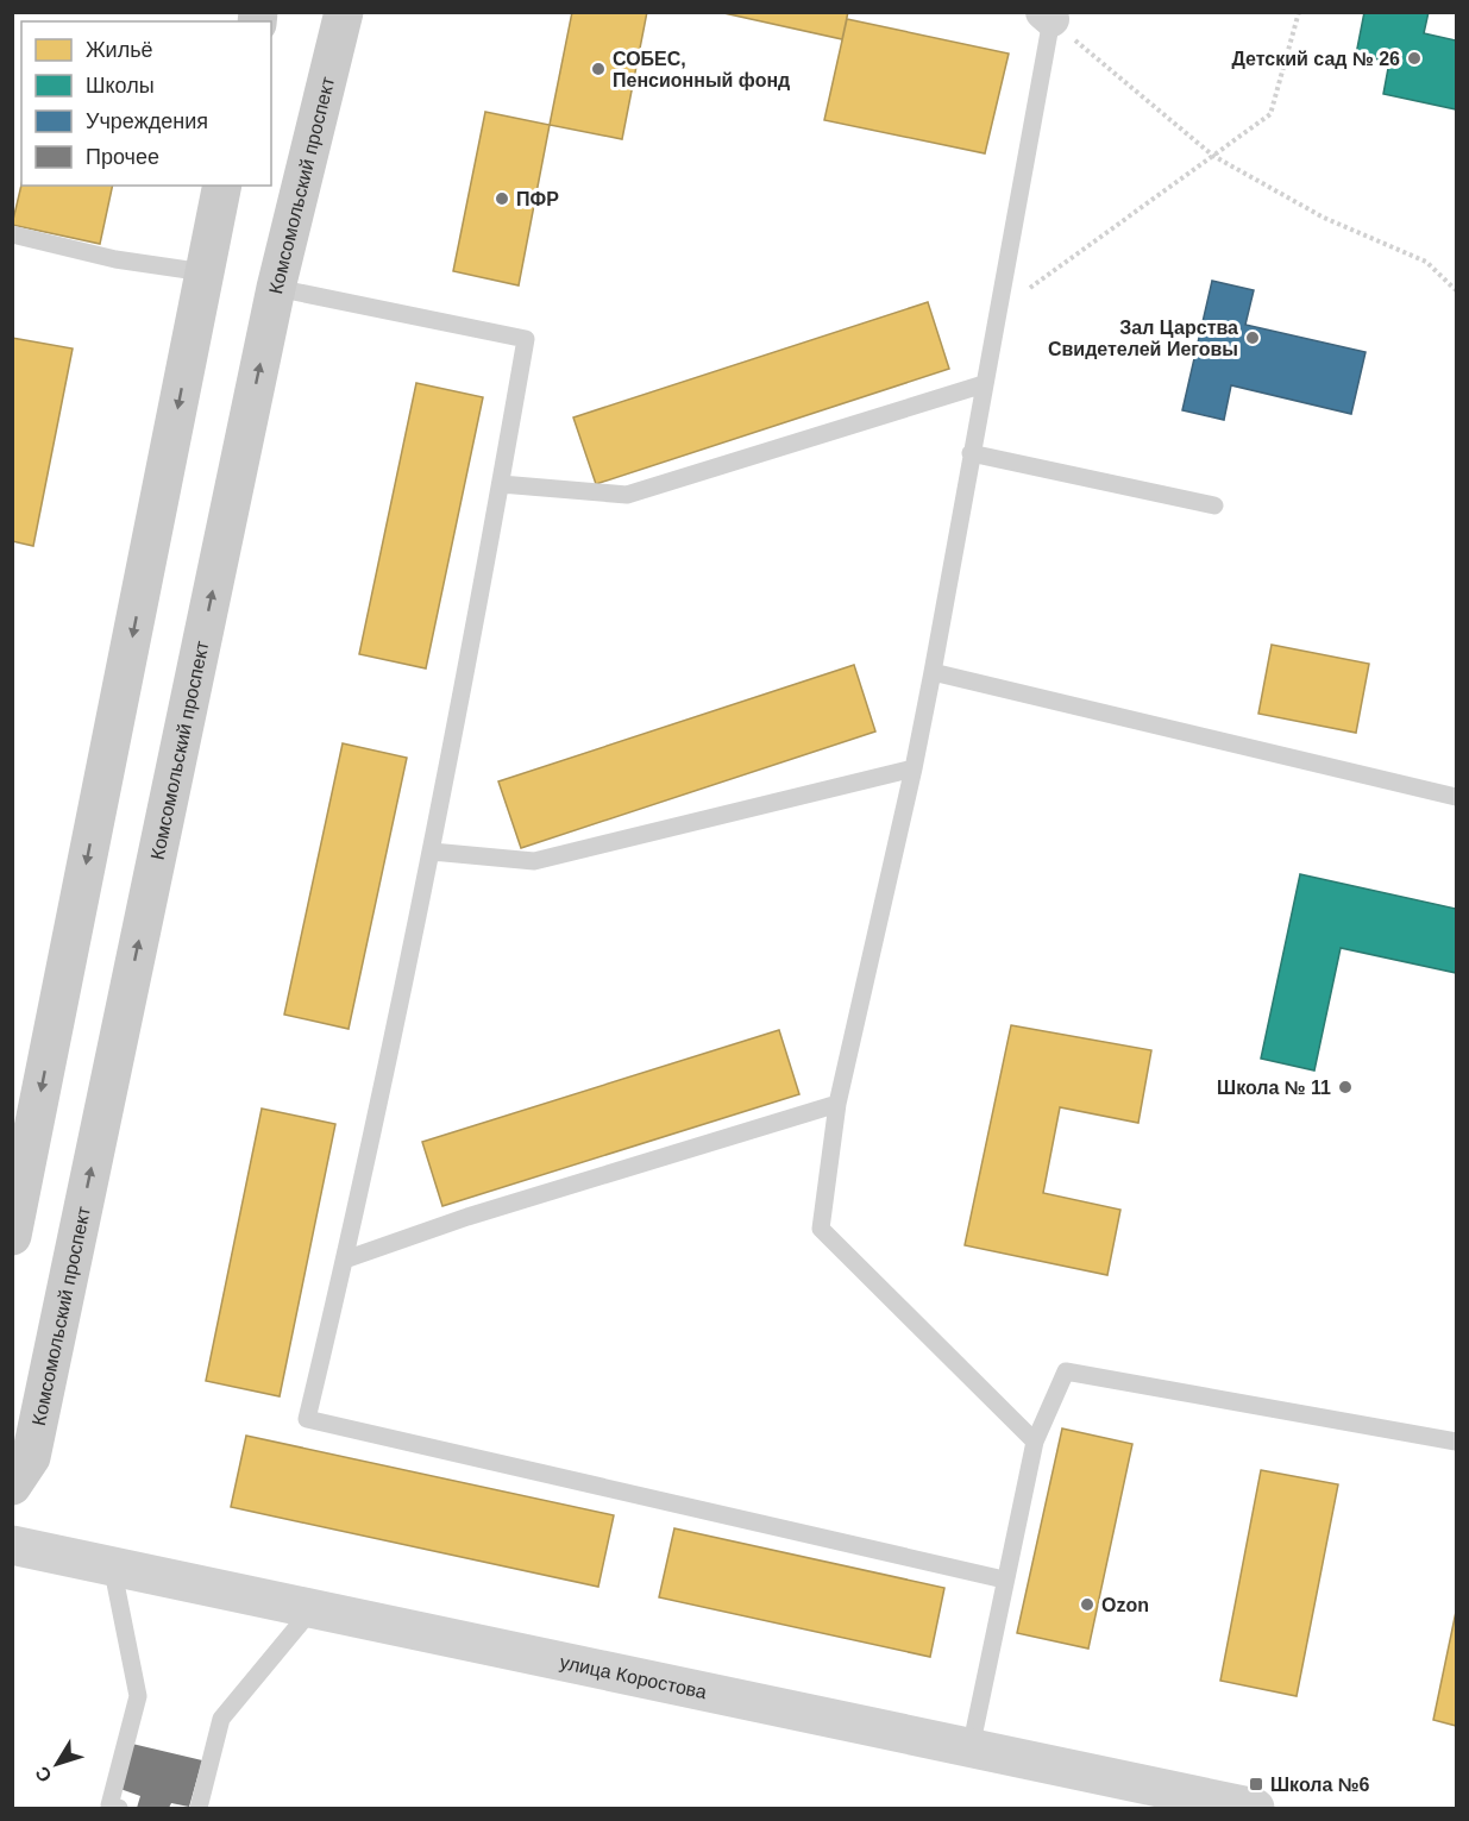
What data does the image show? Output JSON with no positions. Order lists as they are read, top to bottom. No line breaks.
{"streets":{"main road":["Комсомольский проспект"],"street":["улица Коростова"]},"places":{"other":["Детский сад № 26","СОБЕС, Пенсионный фонд","ПФР","Зал Царства Свидетелей Иеговы","Школа № 11","Ozon"],"transit":["Школа №6"]},"legend":["Жильё","Школы","Учреждения","Прочее"],"north":"bottom left"}
